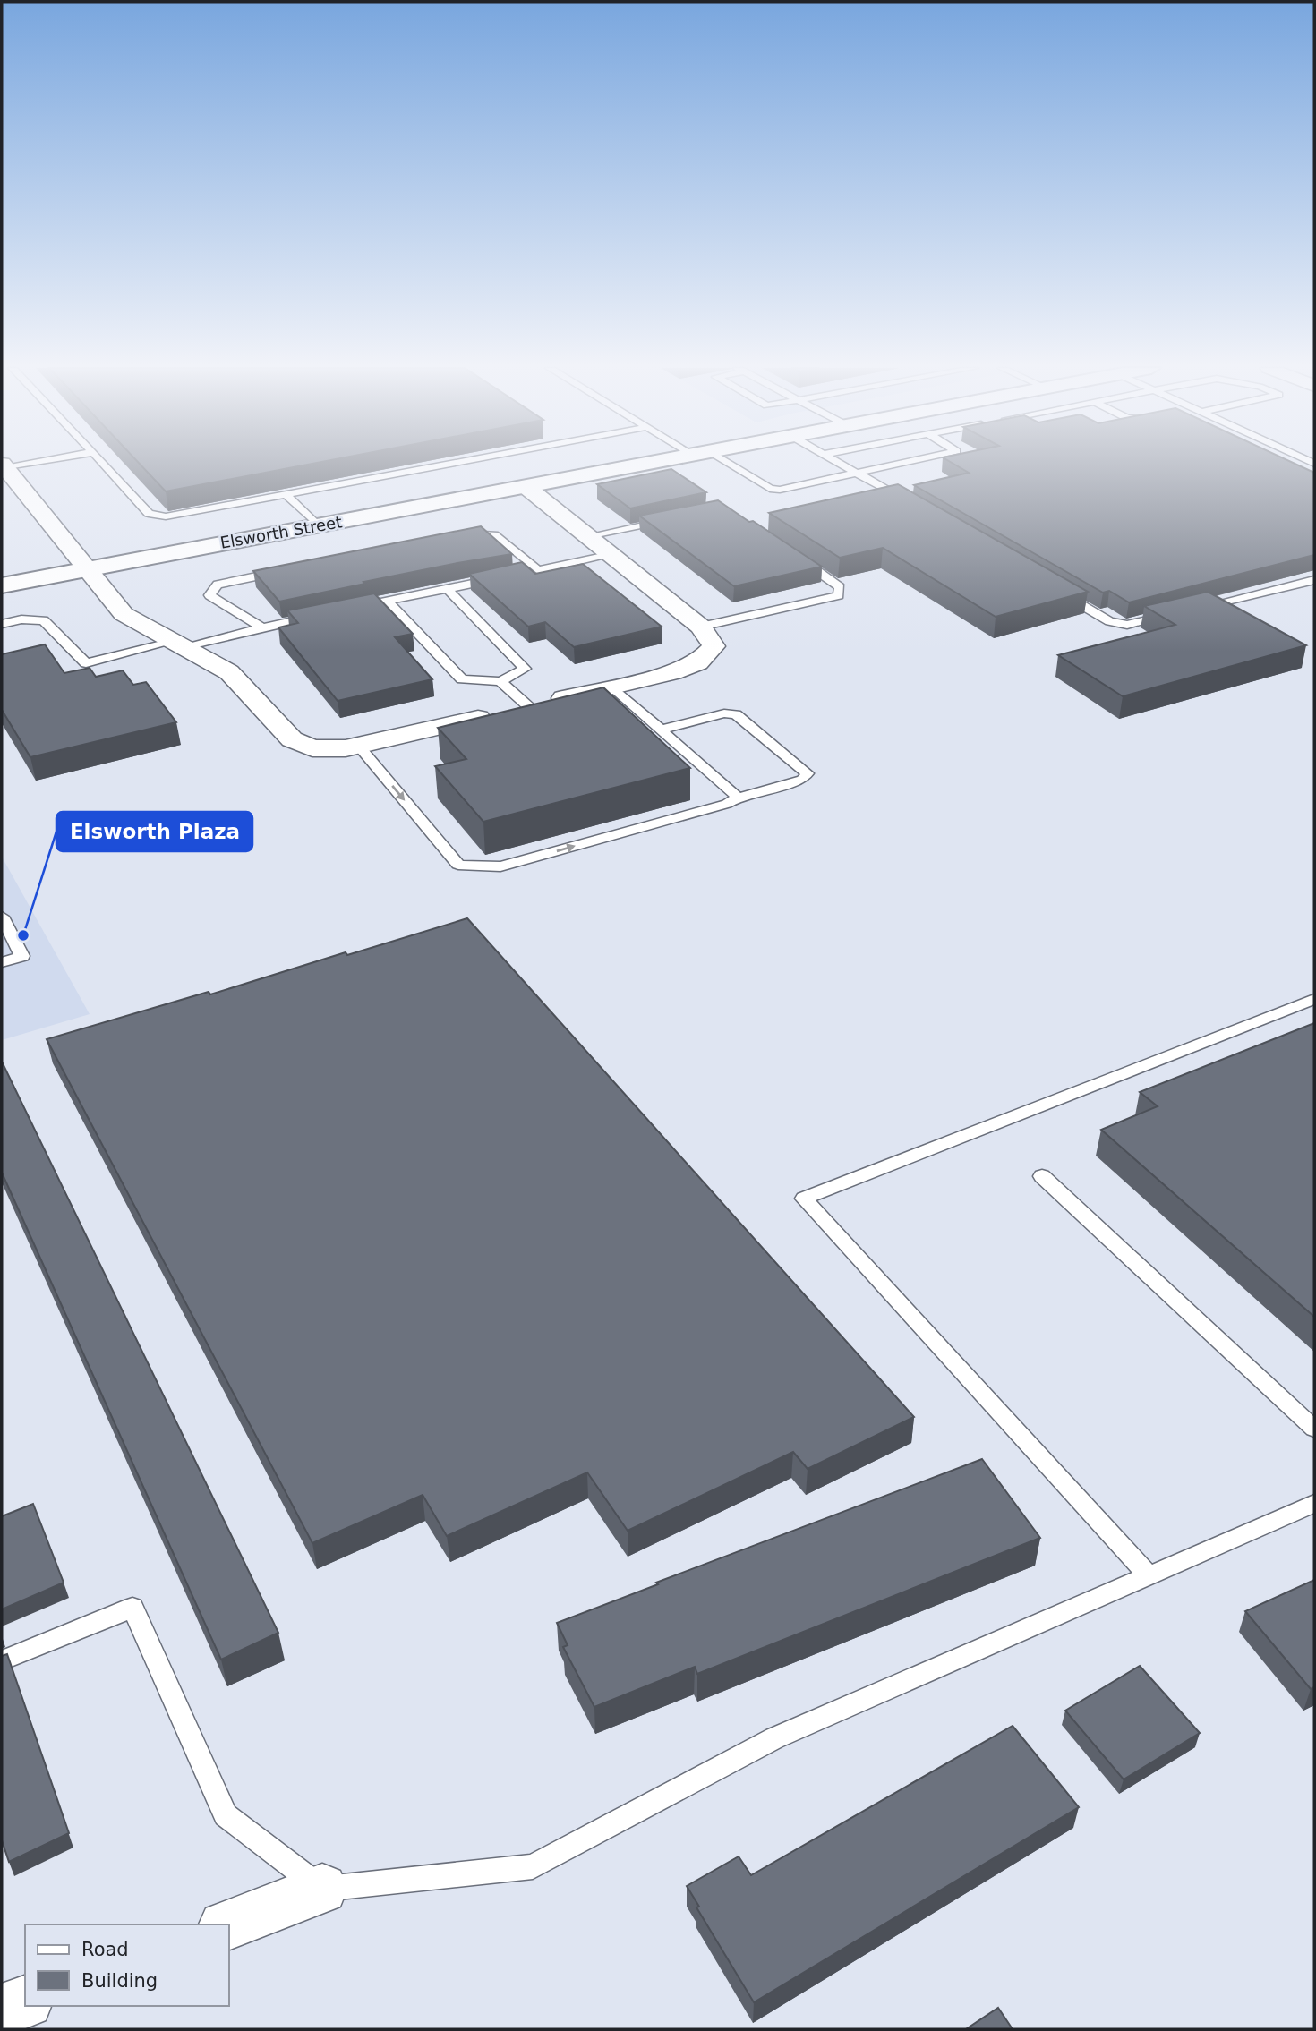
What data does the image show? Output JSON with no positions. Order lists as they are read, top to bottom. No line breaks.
{"streets":{"street":["Elsworth Street"]},"places":["Elsworth Plaza"],"legend":["Road","Building"]}
